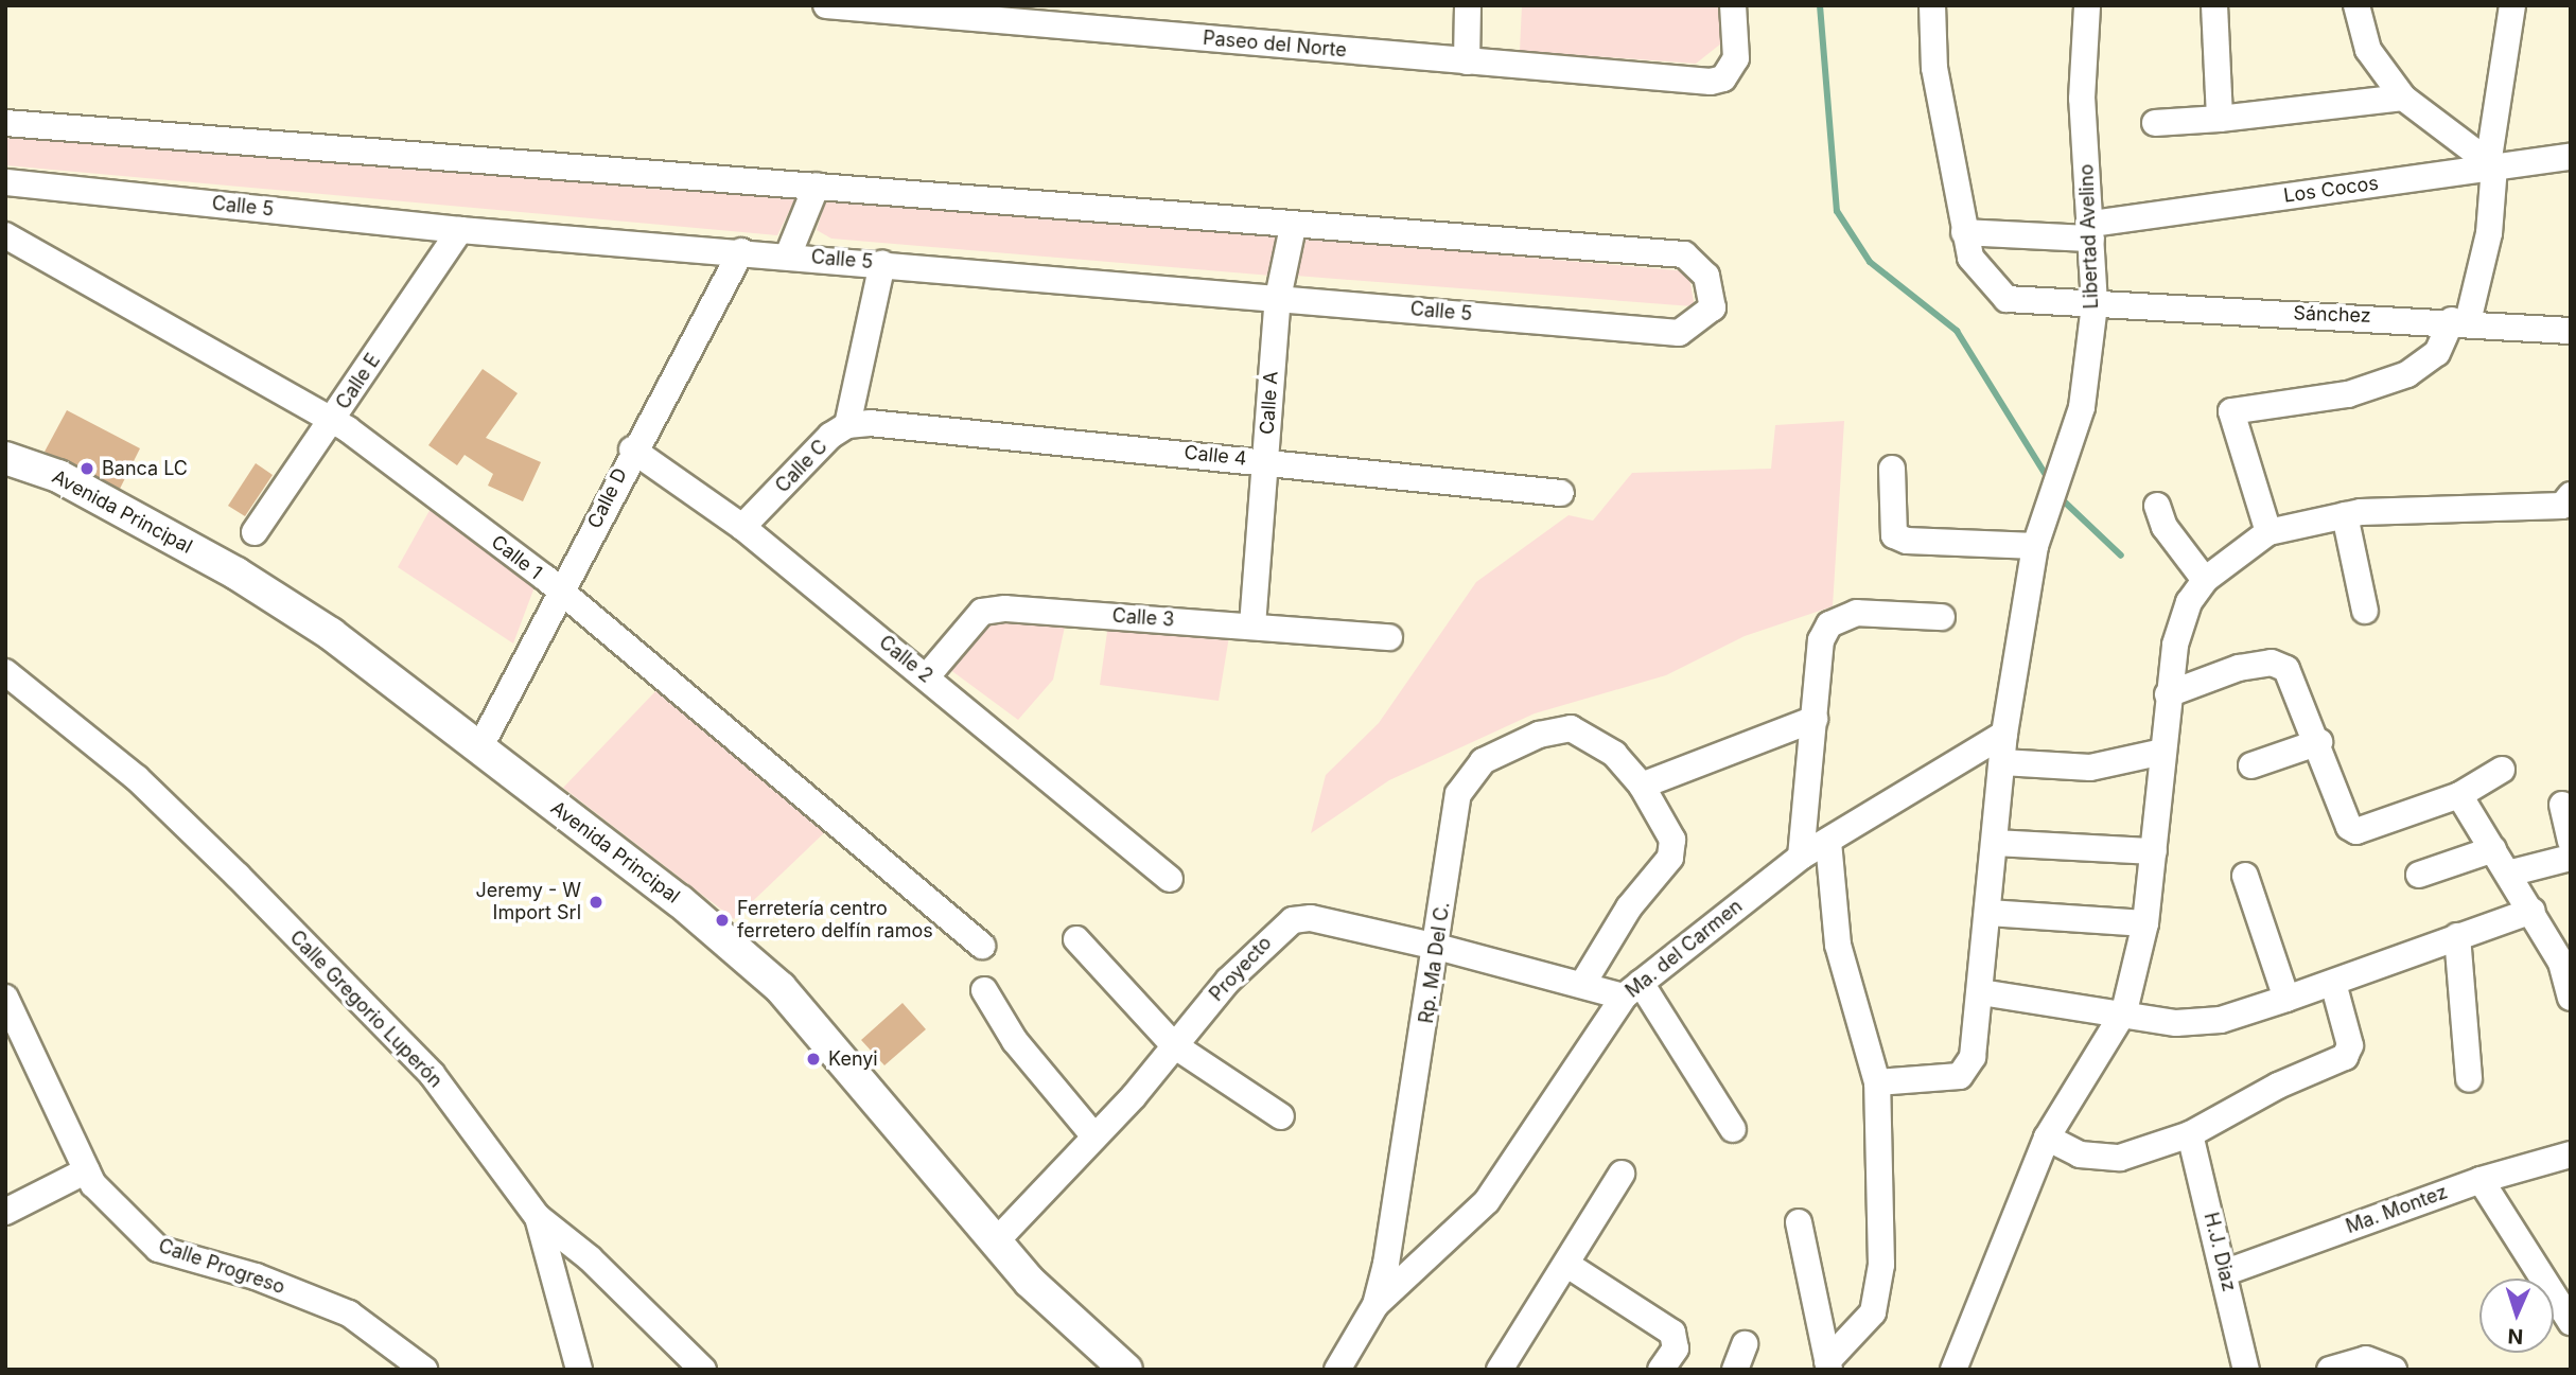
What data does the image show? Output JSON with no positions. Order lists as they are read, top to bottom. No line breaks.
{"streets":{"street":["Paseo del Norte","Los Cocos","Calle 5","Libertad Avelino","Sánchez","Calle E","Calle A","Calle 4","Calle C","Calle D","Avenida Principal","Calle 1","Calle 3","Calle 2","Ma. del Carmen","Rp. Ma Del C.","Proyecto","Calle Gregorio Luperón","Ma. Montez","H.J. Diaz","Calle Progreso"]},"crossings":[["Los Cocos","Libertad Avelino"],["Los Cocos","Sánchez"],["Calle 5","Calle E"],["Calle 5","Calle A"],["Calle 5","Calle D"],["Libertad Avelino","Sánchez"],["Libertad Avelino","Ma. del Carmen"],["Calle E","Calle 1"],["Calle A","Calle 4"],["Calle A","Calle 3"],["Calle 4","Calle C"],["Calle C","Calle 2"],["Calle D","Avenida Principal"],["Calle D","Calle 1"],["Calle D","Calle 2"],["Avenida Principal","Proyecto"],["Calle 3","Calle 2"],["Ma. del Carmen","Rp. Ma Del C."],["Ma. del Carmen","Proyecto"],["Rp. Ma Del C.","Proyecto"],["Ma. Montez","H.J. Diaz"]],"places":["Banca LC","Jeremy - W Import Srl","Ferretería centro ferretero delfín ramos","Kenyi"],"north":"bottom"}
